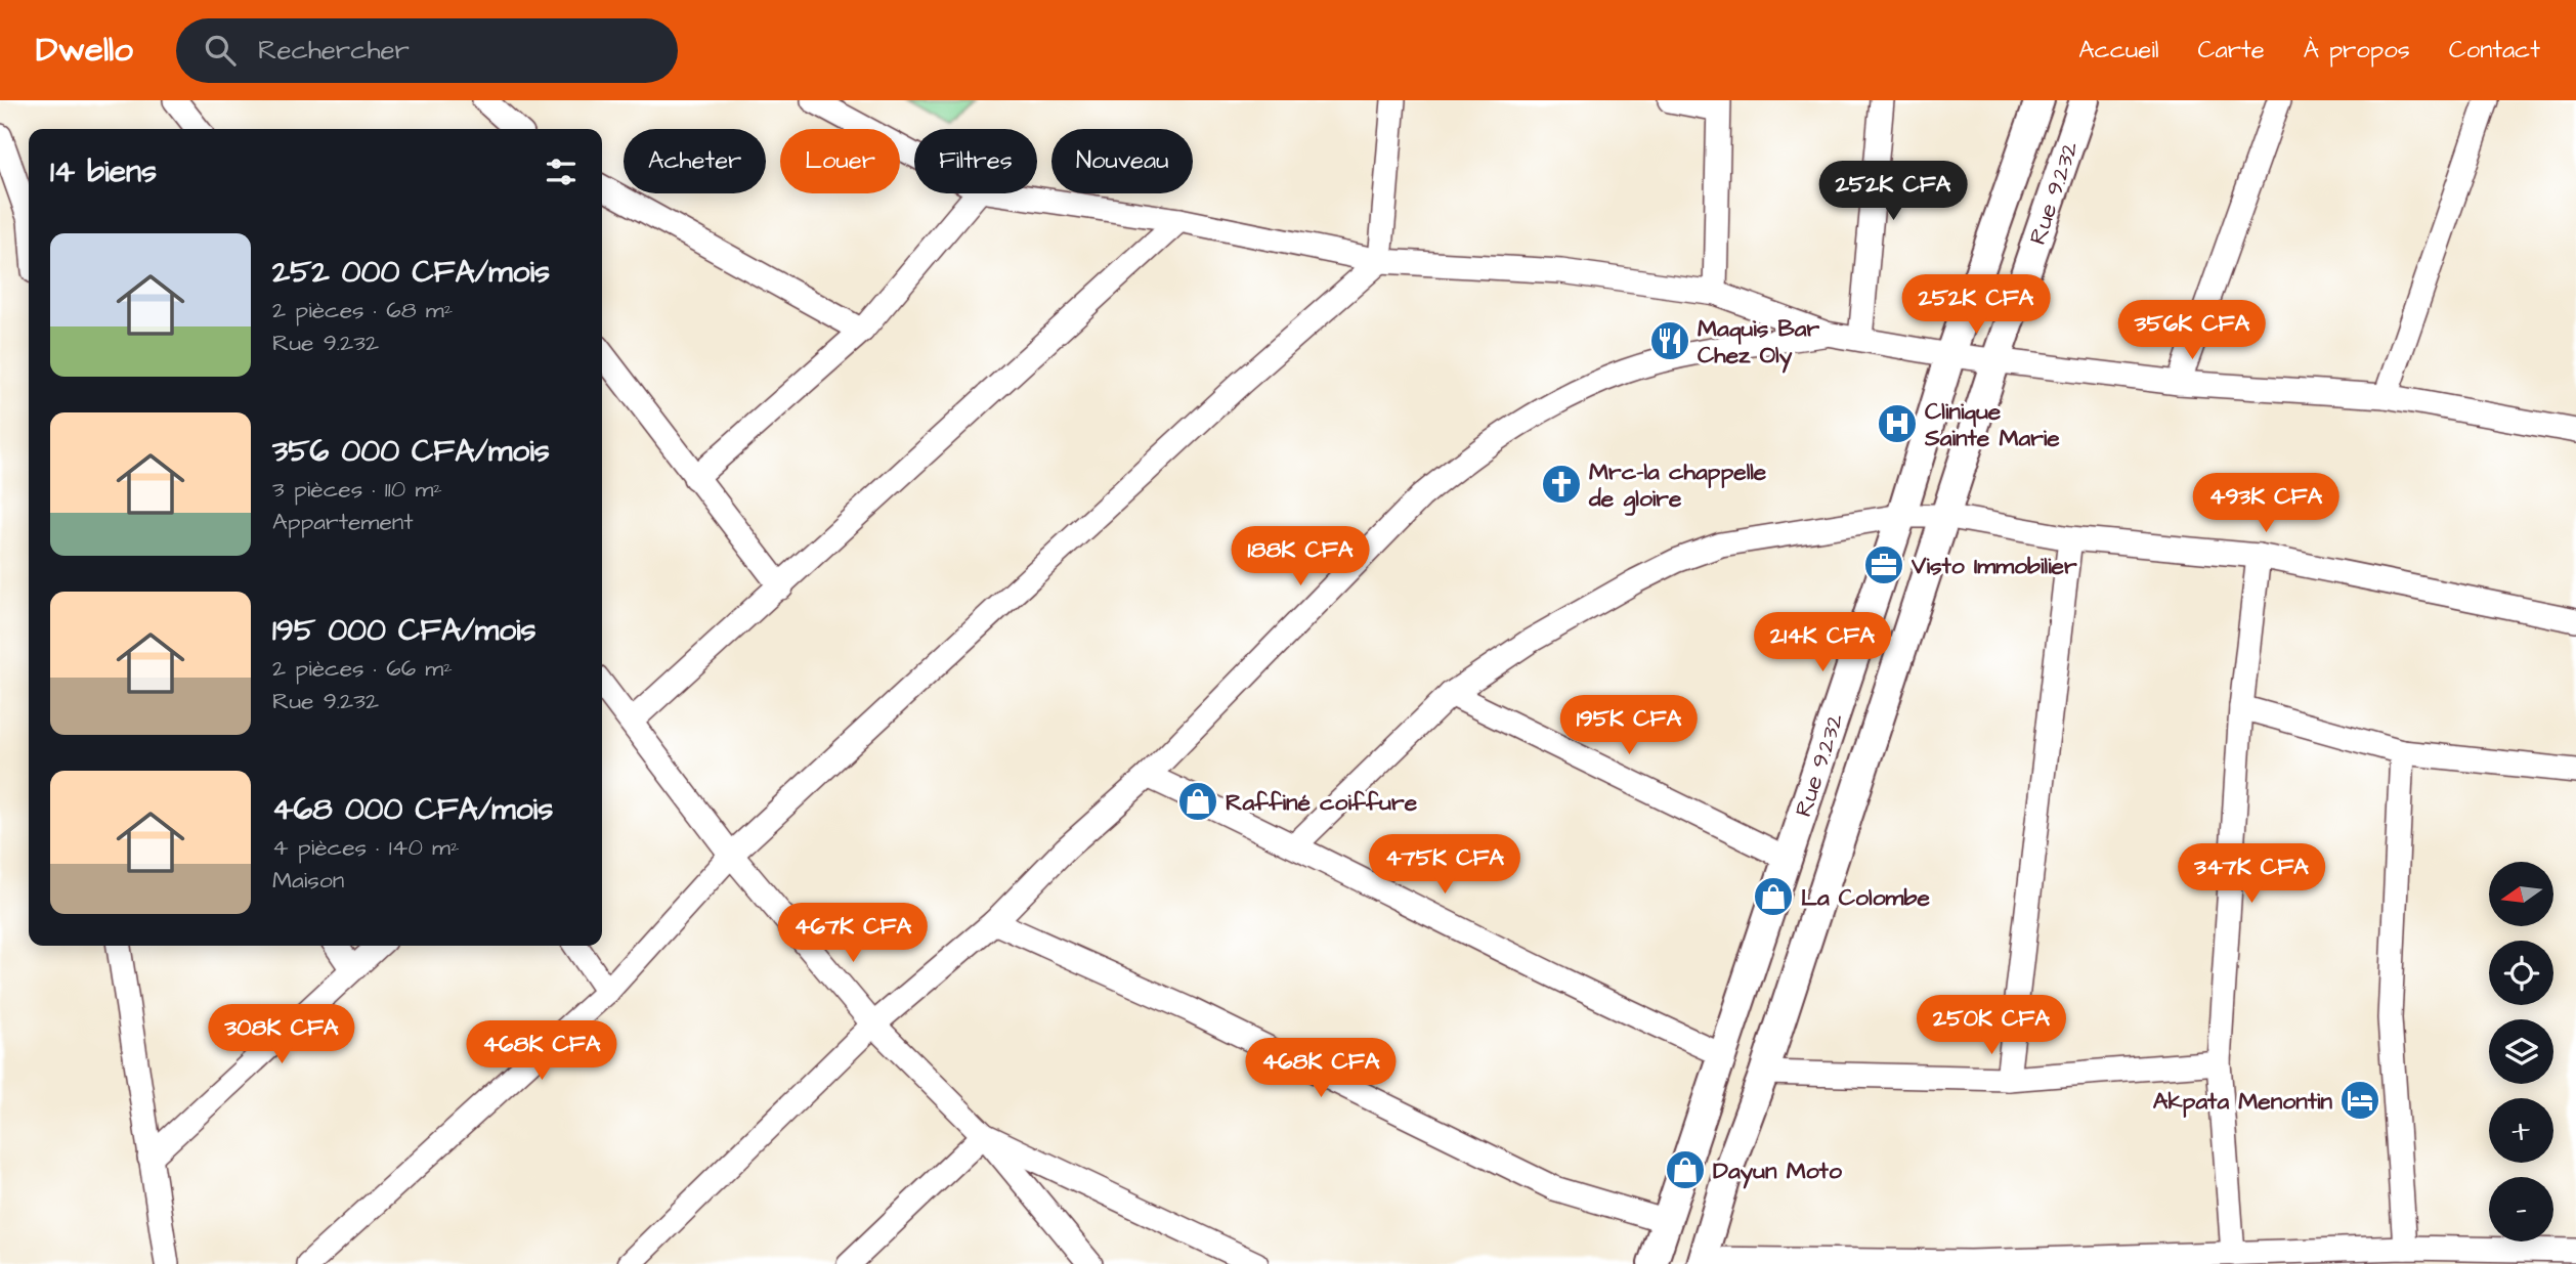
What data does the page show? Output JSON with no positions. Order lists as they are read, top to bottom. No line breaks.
{"streets":{"street":["Rue 9.232"]},"places":{"restaurant":["Maquis Bar Chez Oly"],"hospital":["Clinique Sainte Marie"],"church":["Mrc-la chappelle de gloire"],"office":["Visto Immobilier"],"shop":["Raffiné coiffure","La Colombe","Dayun Moto"],"hotel":["Akpata Menontin"]},"north":"left","page":{"header":"Dwello","search":"Rechercher","nav":["Accueil","Carte","À propos","Contact"],"chip":["Acheter","Louer","Filtres","Nouveau"],"heading":"14 biens","price":["252K CFA","252K CFA","356K CFA","493K CFA","188K CFA","214K CFA","195K CFA","475K CFA","347K CFA","467K CFA","250K CFA","308K CFA","468K CFA","468K CFA"],"list":[{"name":"252 000 CFA/mois","note":"2 pièces · 68 m² · Rue 9.232"},{"name":"356 000 CFA/mois","note":"3 pièces · 110 m² · Appartement"},{"name":"195 000 CFA/mois","note":"2 pièces · 66 m² · Rue 9.232"},{"name":"468 000 CFA/mois","note":"4 pièces · 140 m² · Maison"}],"map_buttons":["+","−"]}}
